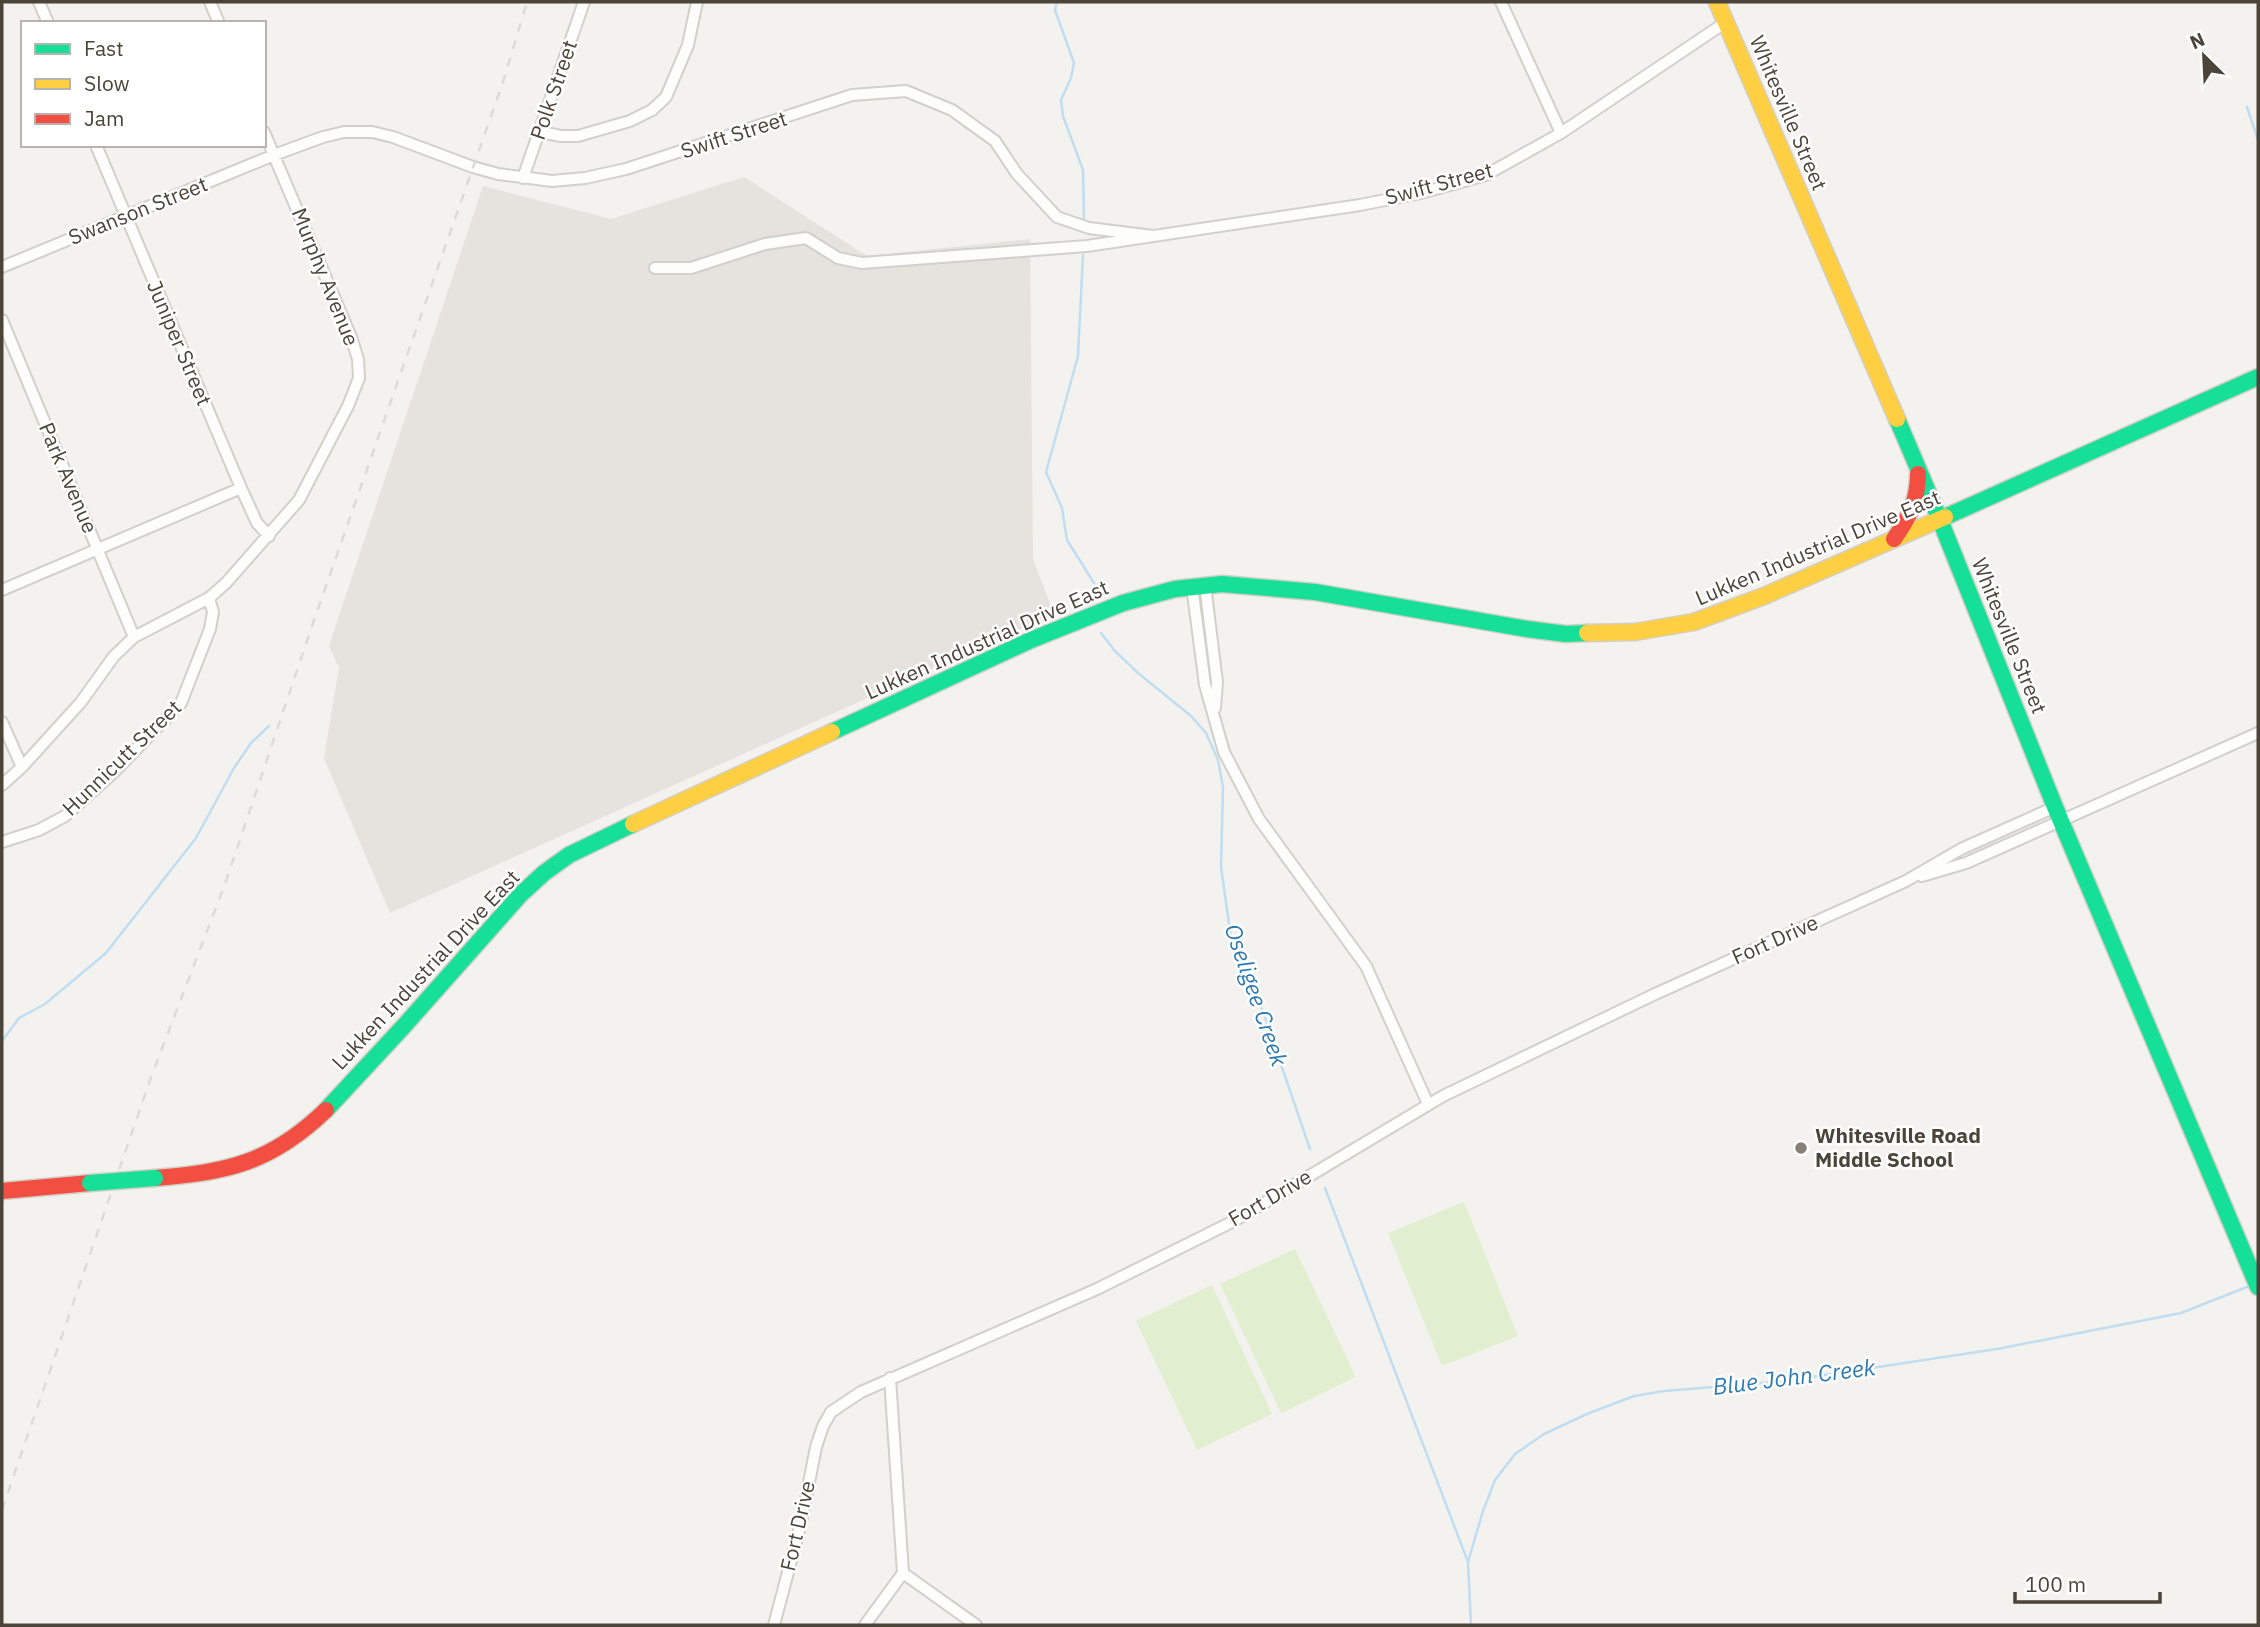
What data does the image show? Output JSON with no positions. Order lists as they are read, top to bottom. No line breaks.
{"streets":{"main road":["Whitesville Street","Lukken Industrial Drive East"],"street":["Polk Street","Swift Street","Swanson Street","Murphy Avenue","Juniper Street","Park Avenue","Hunnicutt Street","Fort Drive"]},"crossings":[["Polk Street","Swift Street"],["Whitesville Street","Swift Street"],["Whitesville Street","Lukken Industrial Drive East"],["Whitesville Street","Fort Drive"],["Swift Street","Swanson Street"],["Swift Street","Murphy Avenue"],["Swanson Street","Murphy Avenue"],["Swanson Street","Juniper Street"],["Murphy Avenue","Juniper Street"],["Murphy Avenue","Park Avenue"],["Murphy Avenue","Hunnicutt Street"]],"water":["Oseligee Creek","Blue John Creek"],"places":["Whitesville Road Middle School"],"legend":["Fast","Slow","Jam"],"scale_bar":"100 m","north":"top left"}
